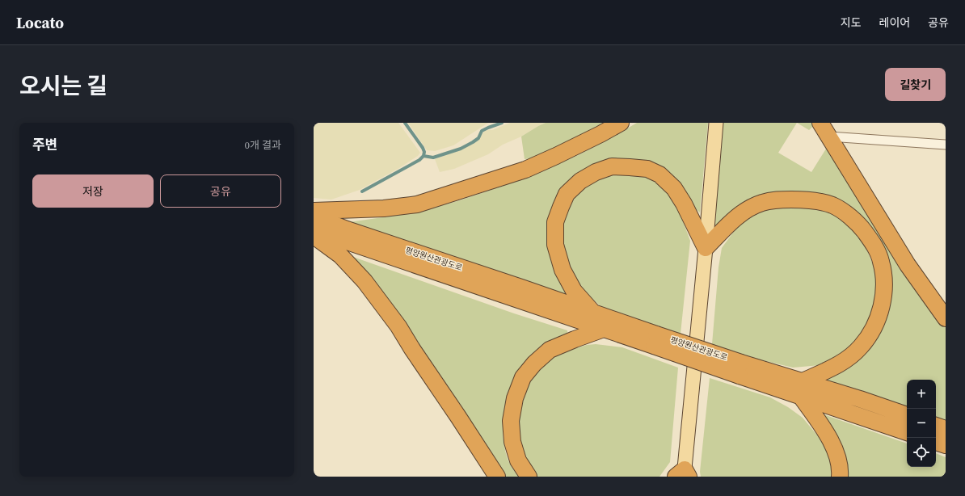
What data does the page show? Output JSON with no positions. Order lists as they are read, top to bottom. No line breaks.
{"streets":{"highway":["평양원산관광도로"]},"page":{"header":"Locato","nav":["지도","레이어","공유"],"title":"오시는 길","buttons":["길찾기",["저장","공유"]],"heading":["주변","0개 결과"],"map_buttons":["+","−"]}}
